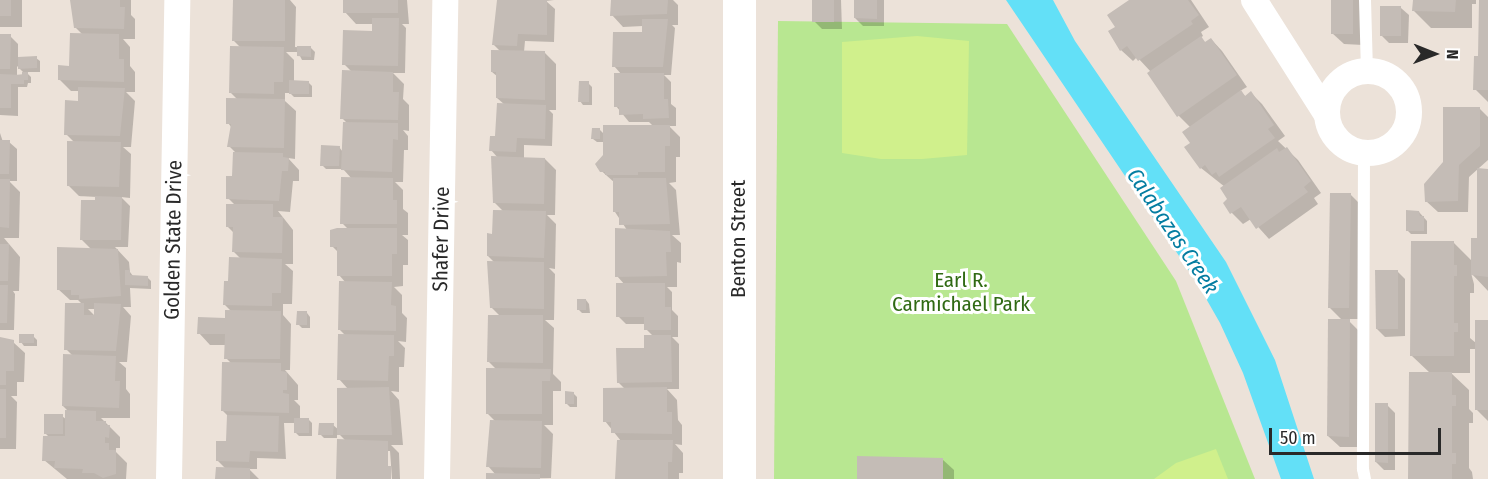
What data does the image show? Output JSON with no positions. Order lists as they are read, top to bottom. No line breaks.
{"streets":{"main road":["Benton Street"],"street":["Shafer Drive","Golden State Drive"]},"water":["Calabazas Creek"],"parks":["Earl R. Carmichael Park"],"scale_bar":"50 m","north":"right"}
